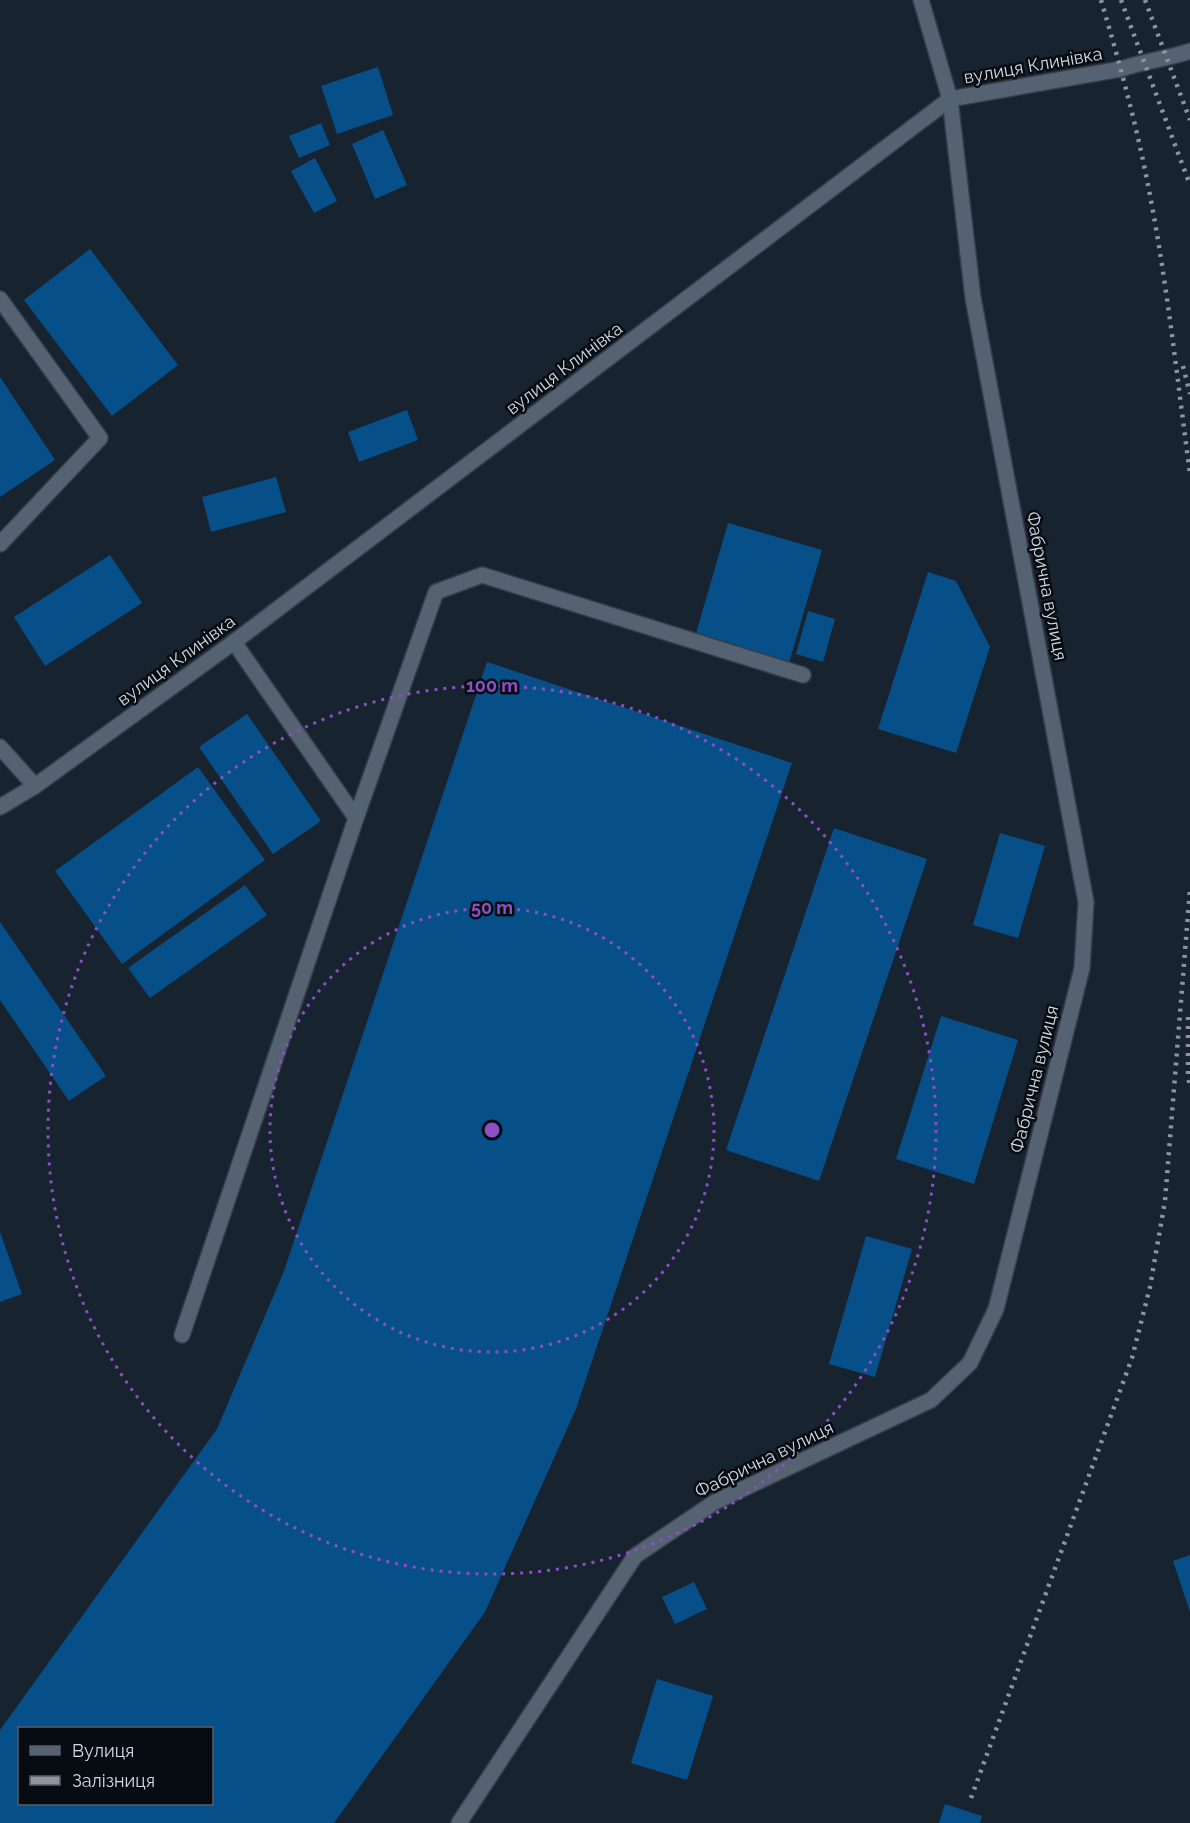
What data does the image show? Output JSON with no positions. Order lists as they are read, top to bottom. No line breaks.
{"streets":{"street":["вулиця Клинівка","Фабрична вулиця"]},"crossings":[["вулиця Клинівка","Фабрична вулиця"]],"legend":["Вулиця","Залізниця"],"rings":["100 m","50 m"]}
